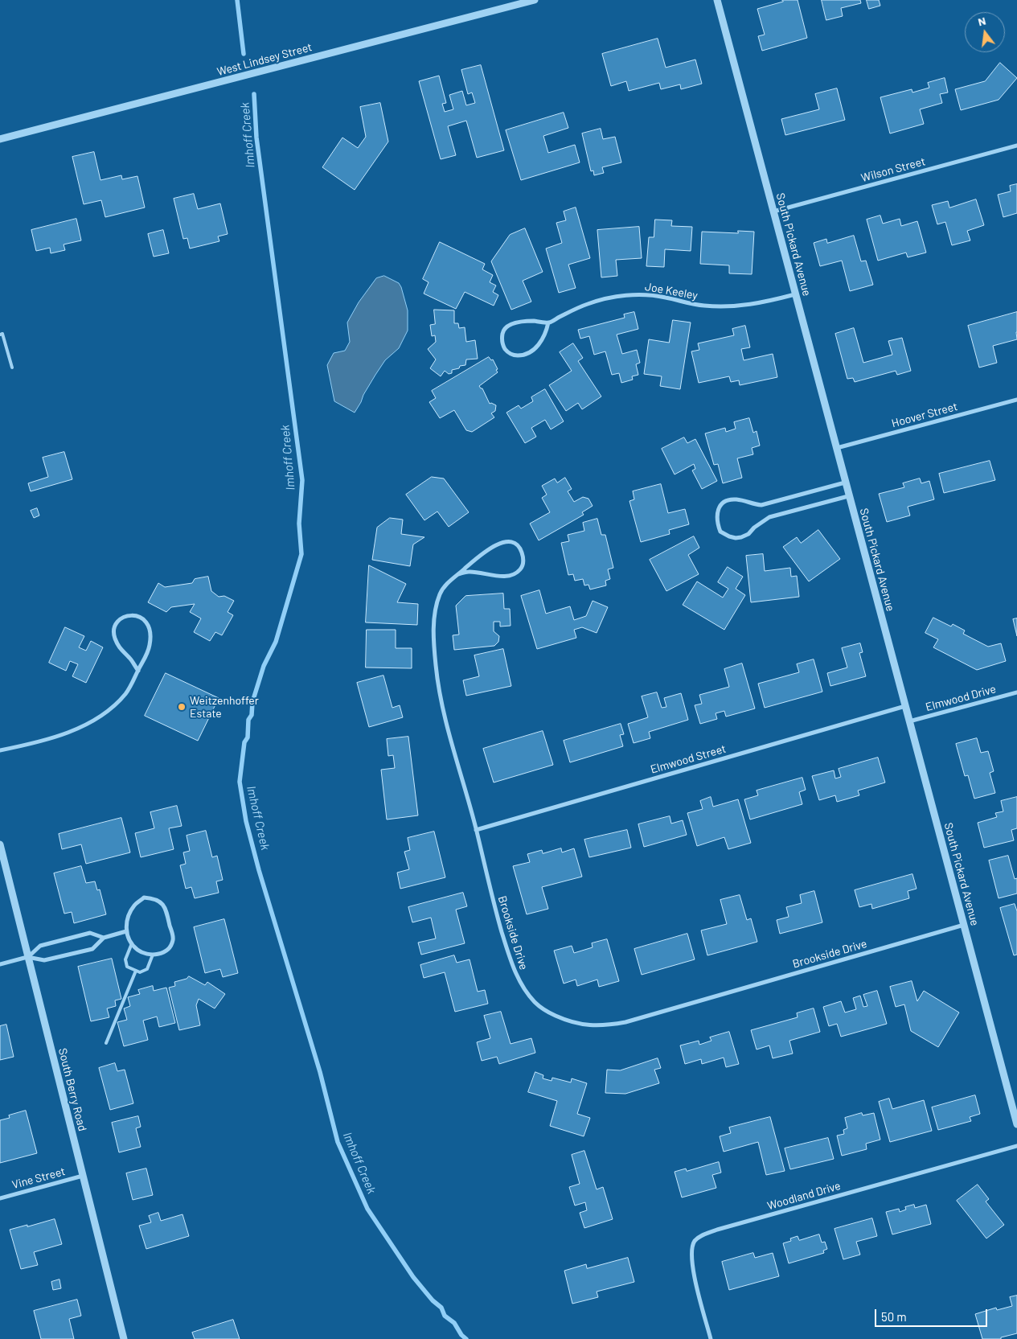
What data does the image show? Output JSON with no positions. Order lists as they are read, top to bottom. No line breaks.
{"streets":{"street":["West Lindsey Street","Wilson Street","South Pickard Avenue","Joe Keeley","Hoover Street","Elmwood Drive","Elmwood Street","Brookside Drive","South Berry Road","Vine Street","Woodland Drive"]},"crossings":[["Wilson Street","South Pickard Avenue"],["South Pickard Avenue","Joe Keeley"],["South Pickard Avenue","Hoover Street"],["South Pickard Avenue","Elmwood Drive"],["South Pickard Avenue","Elmwood Street"],["South Pickard Avenue","Brookside Drive"],["Elmwood Street","Brookside Drive"],["South Berry Road","Vine Street"]],"water":["Imhoff Creek"],"places":["Weitzenhoffer Estate"],"scale_bar":"50 m","north":"top"}
